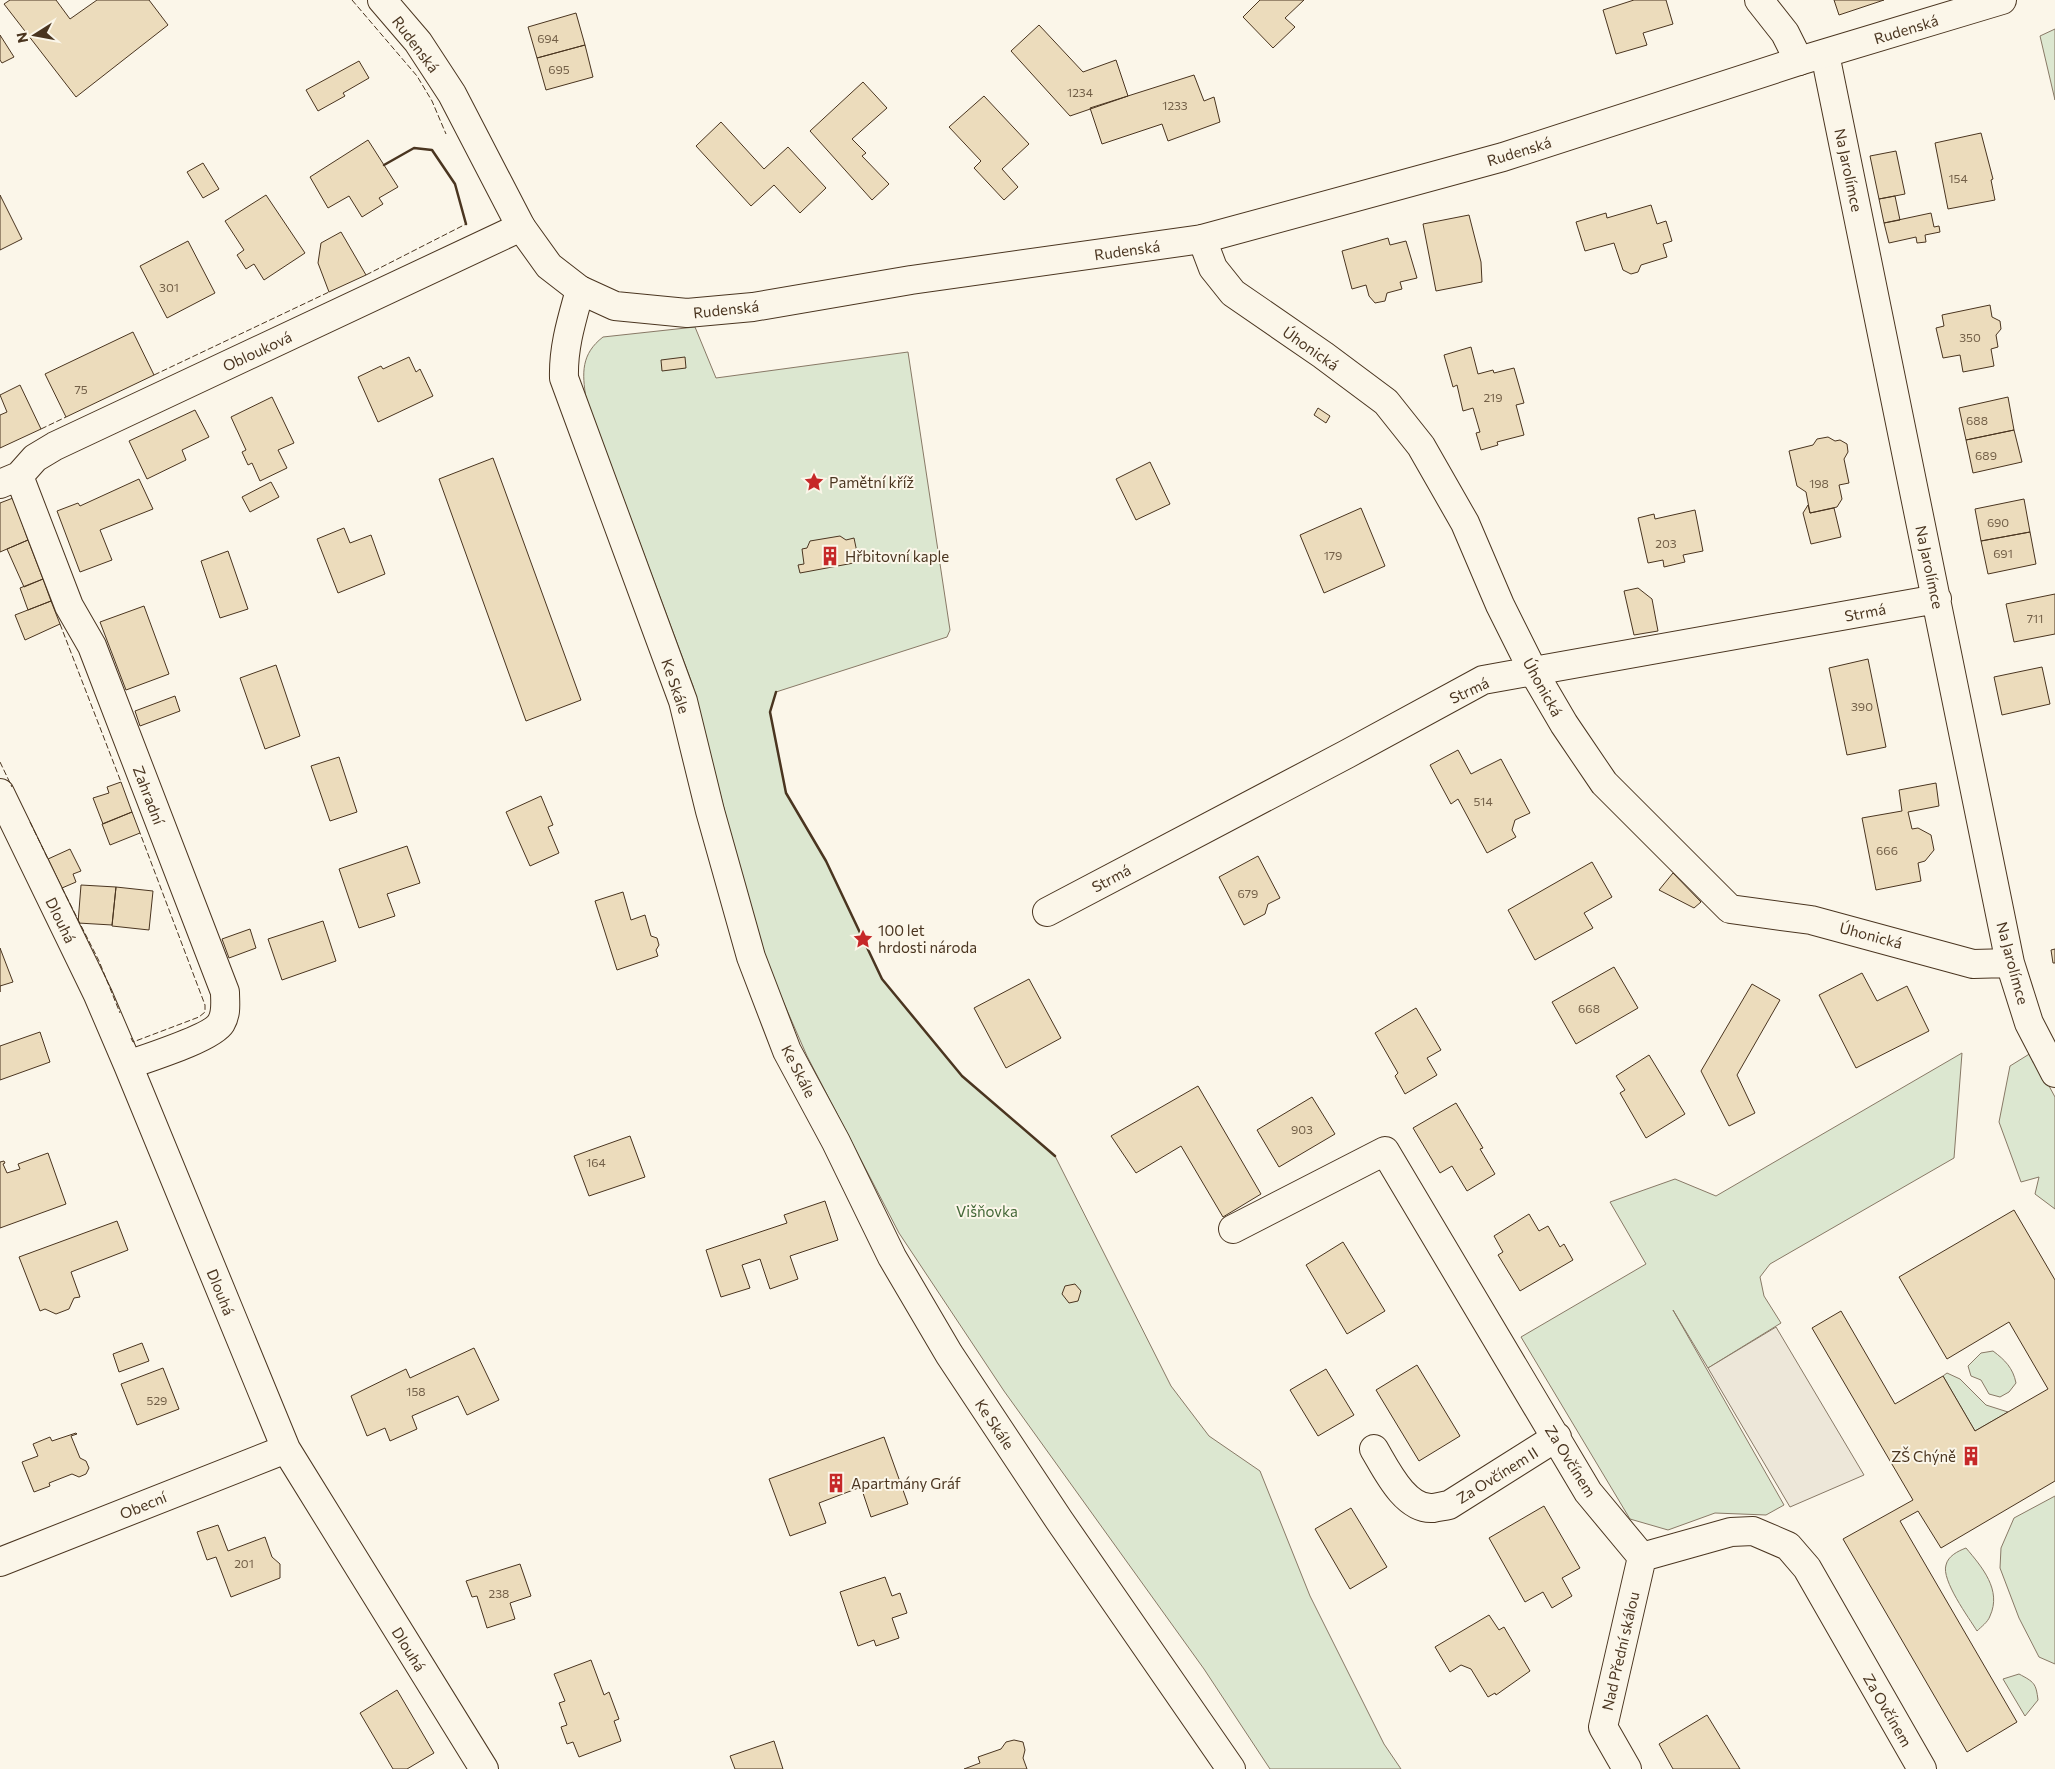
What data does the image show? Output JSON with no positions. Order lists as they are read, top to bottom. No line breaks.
{"streets":{"street":["Rudenská","Na Jarolímce","Úhonická","Oblouková","Strmá","Ke Skále","Zahradní","Dlouhá","Za Ovčínem","Za Ovčínem II","Obecní","Nad Přední skálou"]},"crossings":[["Rudenská","Na Jarolímce"],["Rudenská","Úhonická"],["Rudenská","Oblouková"],["Rudenská","Ke Skále"],["Na Jarolímce","Úhonická"],["Na Jarolímce","Strmá"],["Úhonická","Strmá"],["Oblouková","Zahradní"],["Zahradní","Dlouhá"],["Dlouhá","Obecní"],["Za Ovčínem","Za Ovčínem II"],["Za Ovčínem","Nad Přední skálou"]],"parks":["Višňovka"],"places":{"place":["Pamětní kříž","100 let hrdosti národa"],"building":["Hřbitovní kaple","ZŠ Chýně","Apartmány Gráf"]},"house_numbers":["694","695","1234","1233","154","301","350","75","219","688","689","198","690","203","691","179","711","390","514","666","679","668","903","164","158","529","201","238"],"north":"left"}
